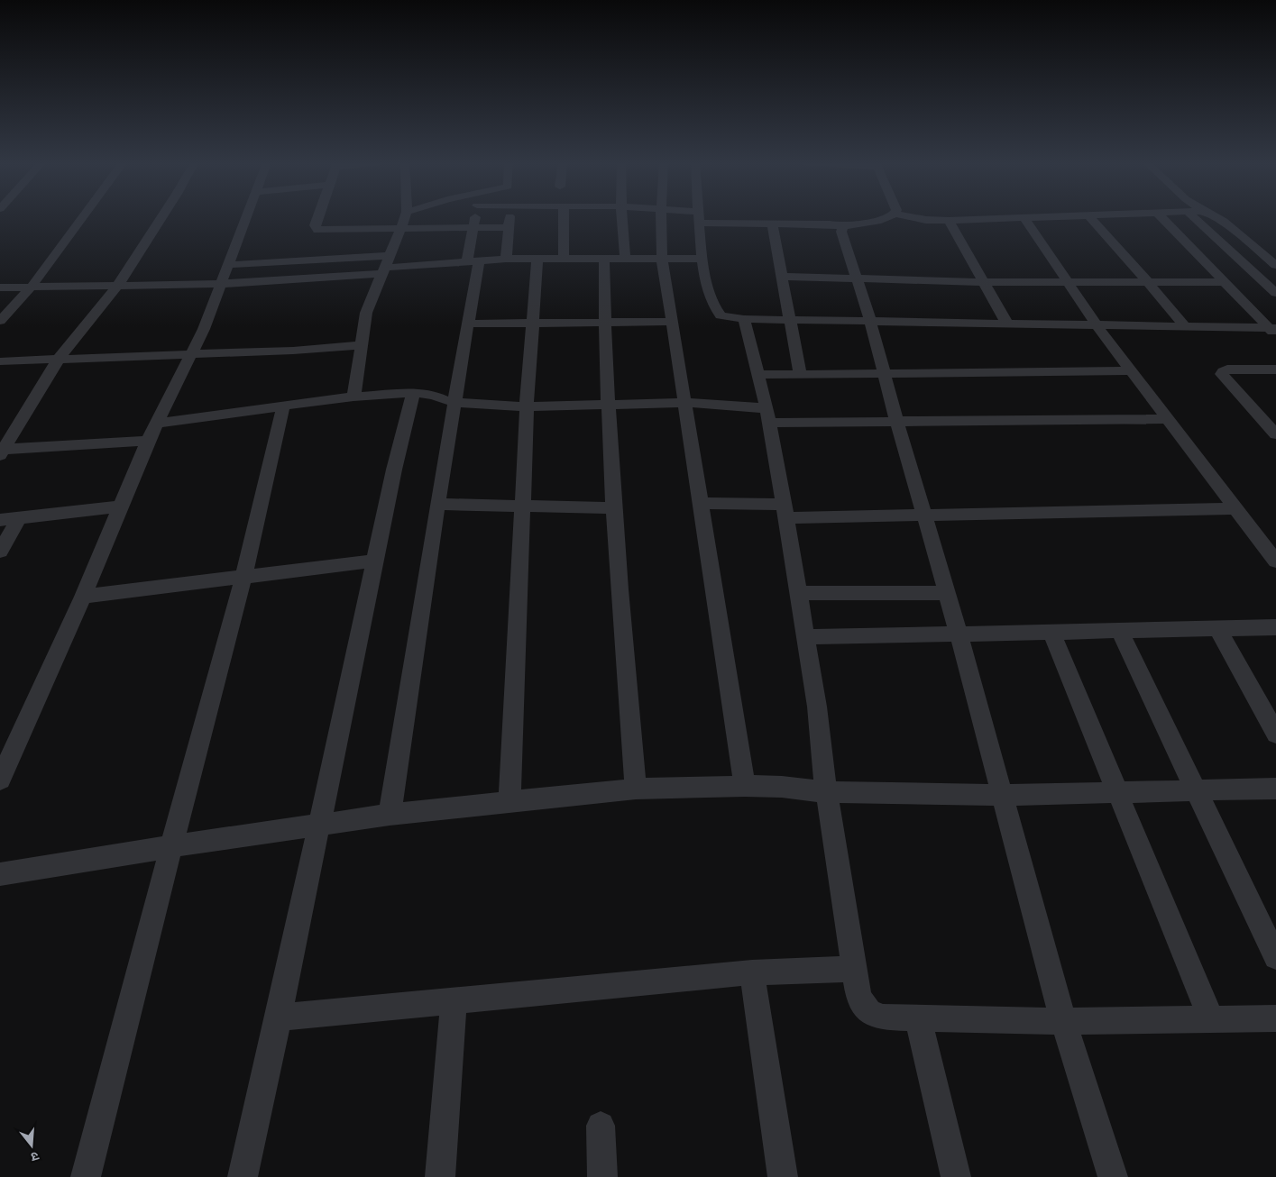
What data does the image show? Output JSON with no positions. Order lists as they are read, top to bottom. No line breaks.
{"north":"bottom"}
